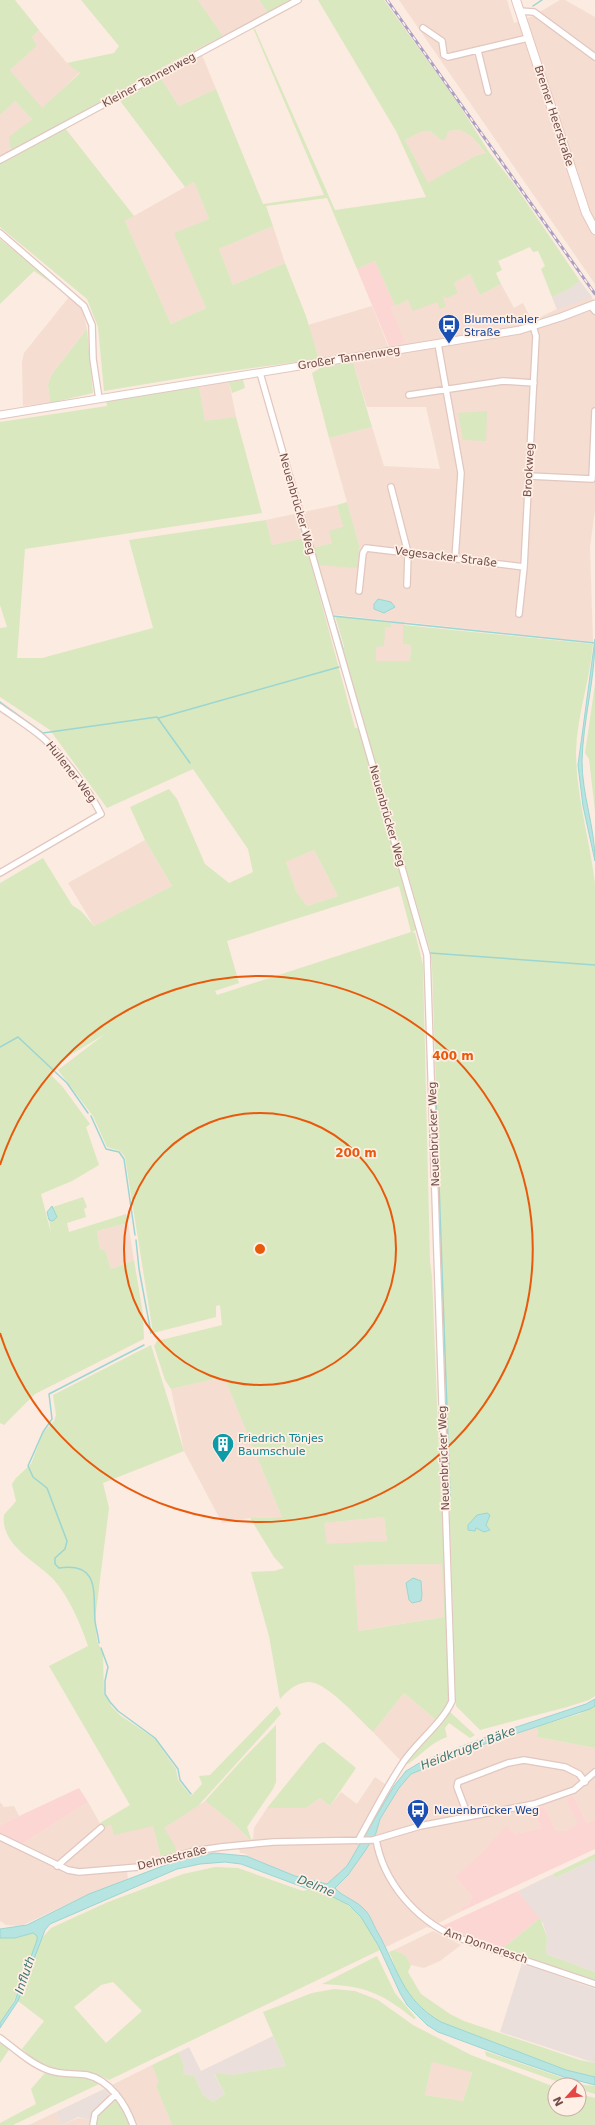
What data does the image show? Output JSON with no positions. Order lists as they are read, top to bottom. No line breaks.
{"streets":{"main road":["Bremer Heerstraße"],"street":["Kleiner Tannenweg","Großer Tannenweg","Brookweg","Neuenbrücker Weg","Vegesacker Straße","Hullener Weg","Delmestraße","Am Donneresch"]},"crossings":[["Großer Tannenweg","Brookweg"],["Großer Tannenweg","Neuenbrücker Weg"],["Brookweg","Vegesacker Straße"],["Neuenbrücker Weg","Delmestraße"],["Delmestraße","Am Donneresch"]],"water":["Heidkruger Bäke","Delme","Influth"],"places":{"bus stop":["Blumenthaler Straße","Neuenbrücker Weg"],"building":["Friedrich Tönjes Baumschule"]},"north":"bottom left","rings":["400 m","200 m"]}
